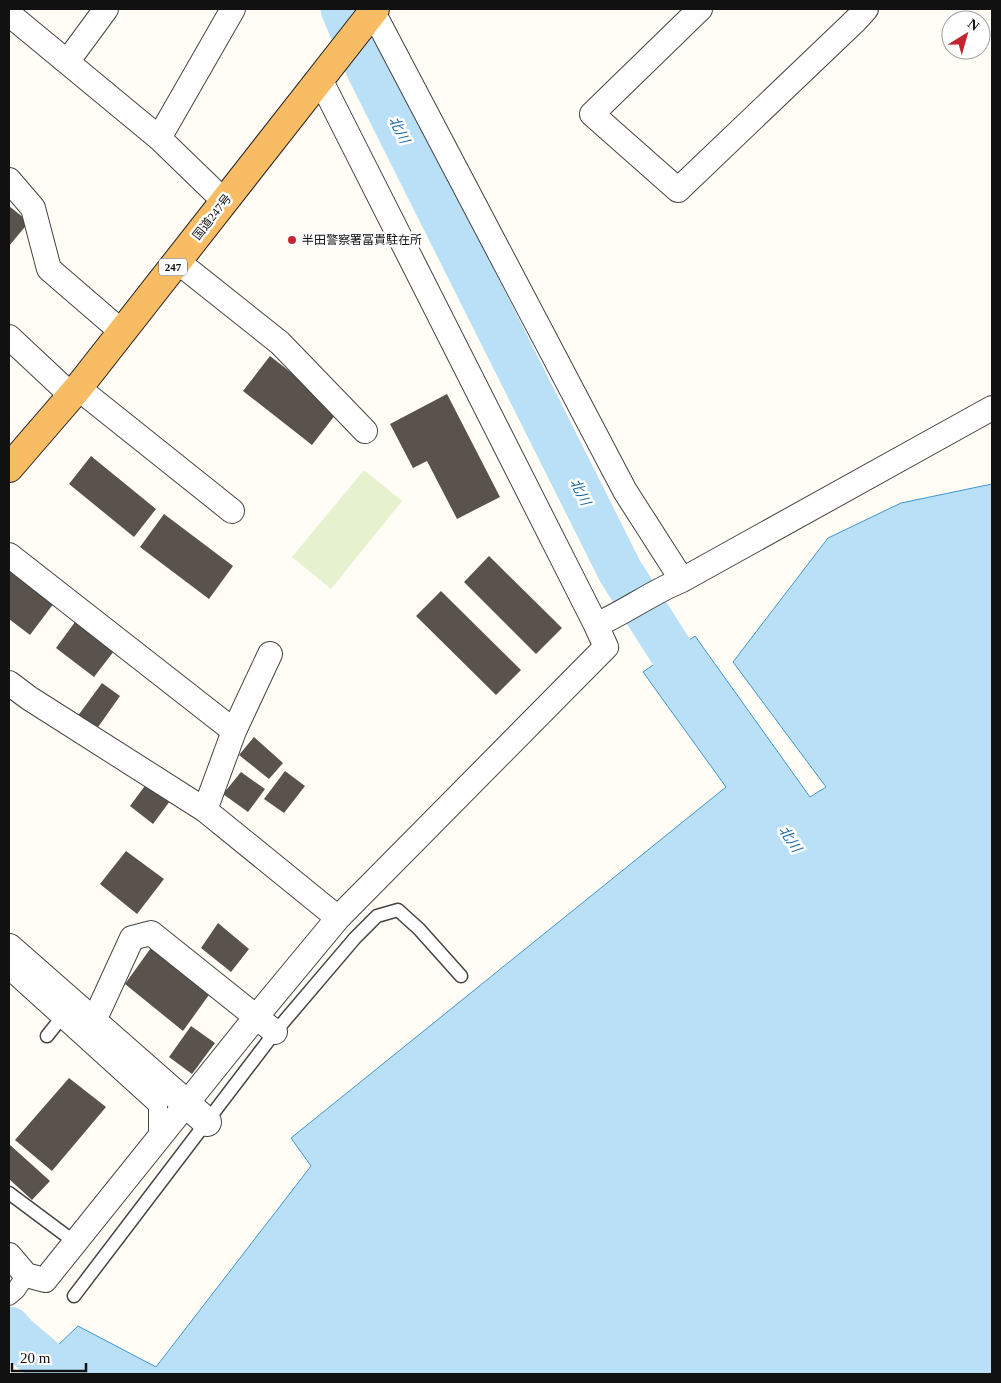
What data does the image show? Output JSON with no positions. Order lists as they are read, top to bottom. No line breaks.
{"streets":{"highway":["国道247号","247"]},"water":["北川"],"places":["半田警察署冨貴駐在所"],"scale_bar":"20 m","north":"top right"}
